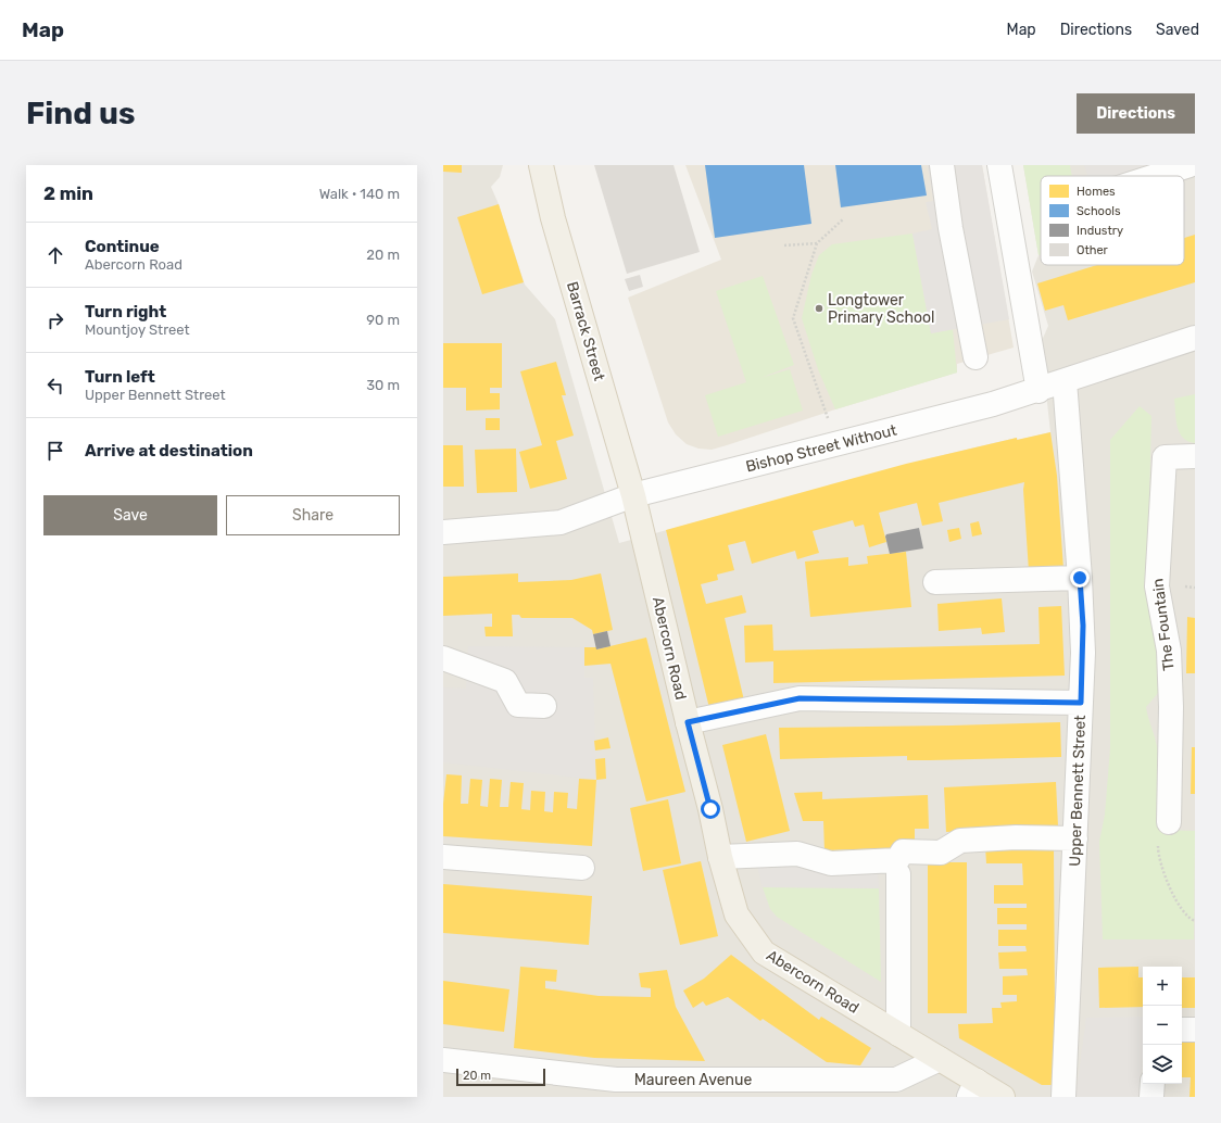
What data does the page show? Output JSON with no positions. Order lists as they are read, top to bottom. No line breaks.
{"streets":{"main road":["Barrack Street","Abercorn Road"],"street":["Bishop Street Without","The Fountain","Upper Bennett Street","Maureen Avenue"]},"crossings":[["Barrack Street","Bishop Street Without"],["Barrack Street","Abercorn Road"],["Bishop Street Without","Abercorn Road"],["Bishop Street Without","Upper Bennett Street"],["Abercorn Road","Maureen Avenue"]],"places":["Longtower Primary School"],"legend":["Homes","Schools","Industry","Other"],"scale_bar":"20 m","page":{"header":"Map","nav":["Map","Directions","Saved"],"buttons":["Directions",["Save","Share"]],"title":"Find us","heading":["2 min","Walk · 140 m"],"list":[["Continue","Abercorn Road","20 m"],["Turn right","Mountjoy Street","90 m"],["Turn left","Upper Bennett Street","30 m"],"Arrive at destination"],"map_buttons":["+","−"],"scale":"20 m"}}
